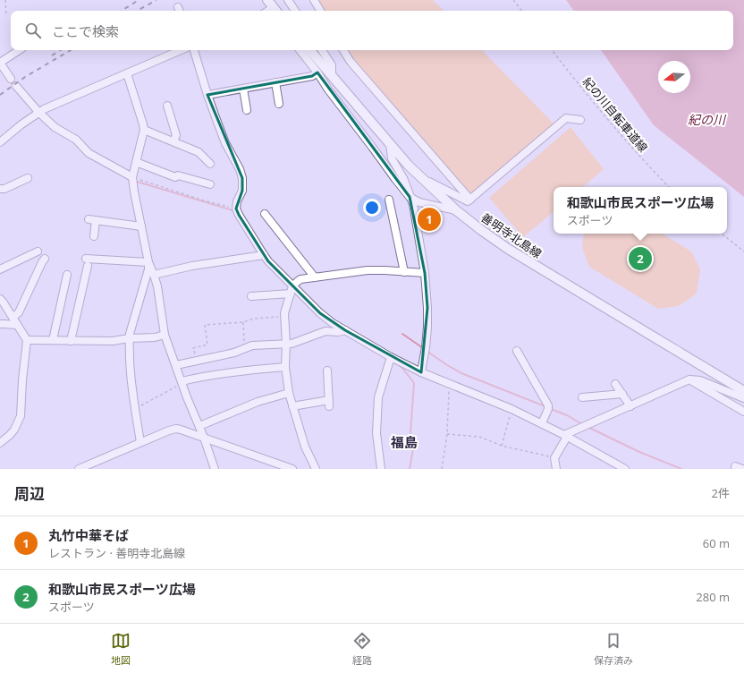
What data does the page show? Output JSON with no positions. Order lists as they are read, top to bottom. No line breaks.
{"streets":{"main road":["善明寺北島線"],"path":["紀の川自転車道線"]},"districts":["福島"],"water":["紀の川"],"north":"left","page":{"search":"ここで検索","popup":["和歌山市民スポーツ広場","スポーツ"],"pins":["1","2"],"heading":["周辺","2件"],"list":[{"mark":"1","name":"丸竹中華そば","note":"レストラン · 善明寺北島線","value":"60 m"},{"mark":"2","name":"和歌山市民スポーツ広場","note":"スポーツ","value":"280 m"}],"nav":["地図","経路","保存済み"]}}
